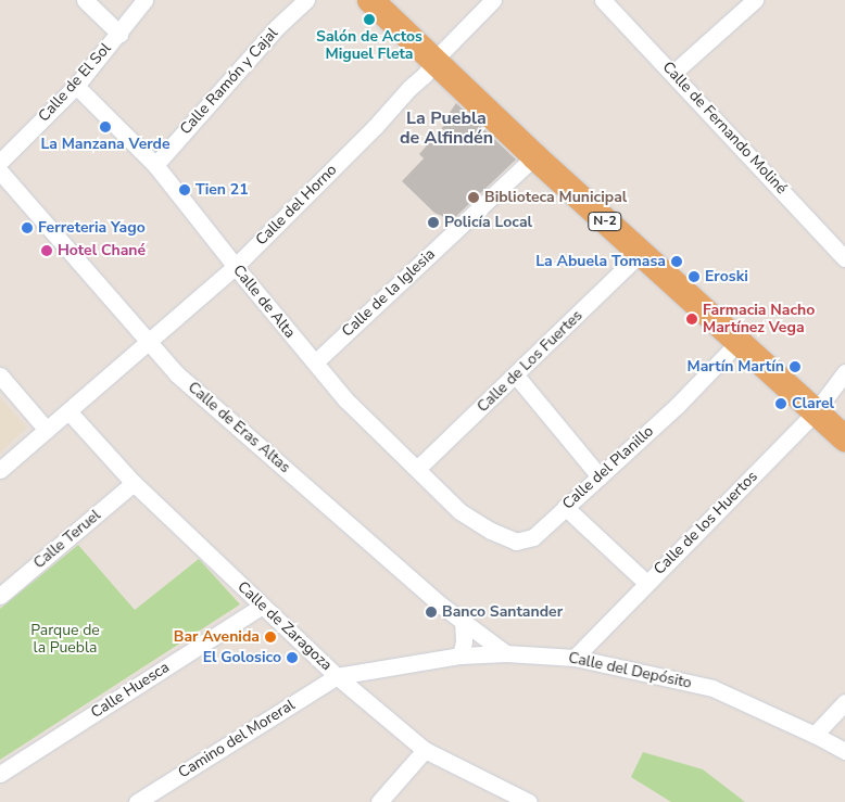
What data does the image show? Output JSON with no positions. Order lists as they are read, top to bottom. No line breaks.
{"streets":{"highway":["N-2"],"street":["Calle Ramón y Cajal","Calle de El Sol","Calle de Fernando Moliné","Calle del Horno","Calle de la Iglesia","Calle de Alta","Calle de Los Fuertes","Calle de Eras Altas","Calle del Planillo","Calle de los Huertos","Calle Teruel","Calle de Zaragoza","Calle del Depósito","Calle Huesca","Camino del Moreral"]},"crossings":[["Calle Ramón y Cajal","Calle de Alta"],["Calle de El Sol","Calle de Alta"],["Calle del Horno","N-2"],["Calle del Horno","Calle de Alta"],["Calle del Horno","Calle de Eras Altas"],["Calle del Horno","Calle de Zaragoza"],["N-2","Calle de la Iglesia"],["N-2","Calle de Los Fuertes"],["N-2","Calle del Planillo"],["N-2","Calle de los Huertos"],["Calle de la Iglesia","Calle de Alta"],["Calle de Alta","Calle de Los Fuertes"],["Calle de Alta","Calle del Planillo"],["Calle de Eras Altas","Calle del Depósito"],["Calle de los Huertos","Calle del Depósito"],["Calle Teruel","Calle de Zaragoza"],["Calle de Zaragoza","Calle del Depósito"],["Calle de Zaragoza","Calle Huesca"],["Calle de Zaragoza","Camino del Moreral"],["Calle del Depósito","Camino del Moreral"]],"districts":["La Puebla de Alfindén"],"parks":["Parque de la Puebla"],"places":["Salón de Actos Miguel Fleta","La Manzana Verde","Tien 21","Biblioteca Municipal","Policía Local","Ferreteria Yago","Hotel Chané","La Abuela Tomasa","Eroski","Farmacia Nacho Martínez Vega","Martín Martín","Clarel","Banco Santander","Bar Avenida","El Golosico"]}
